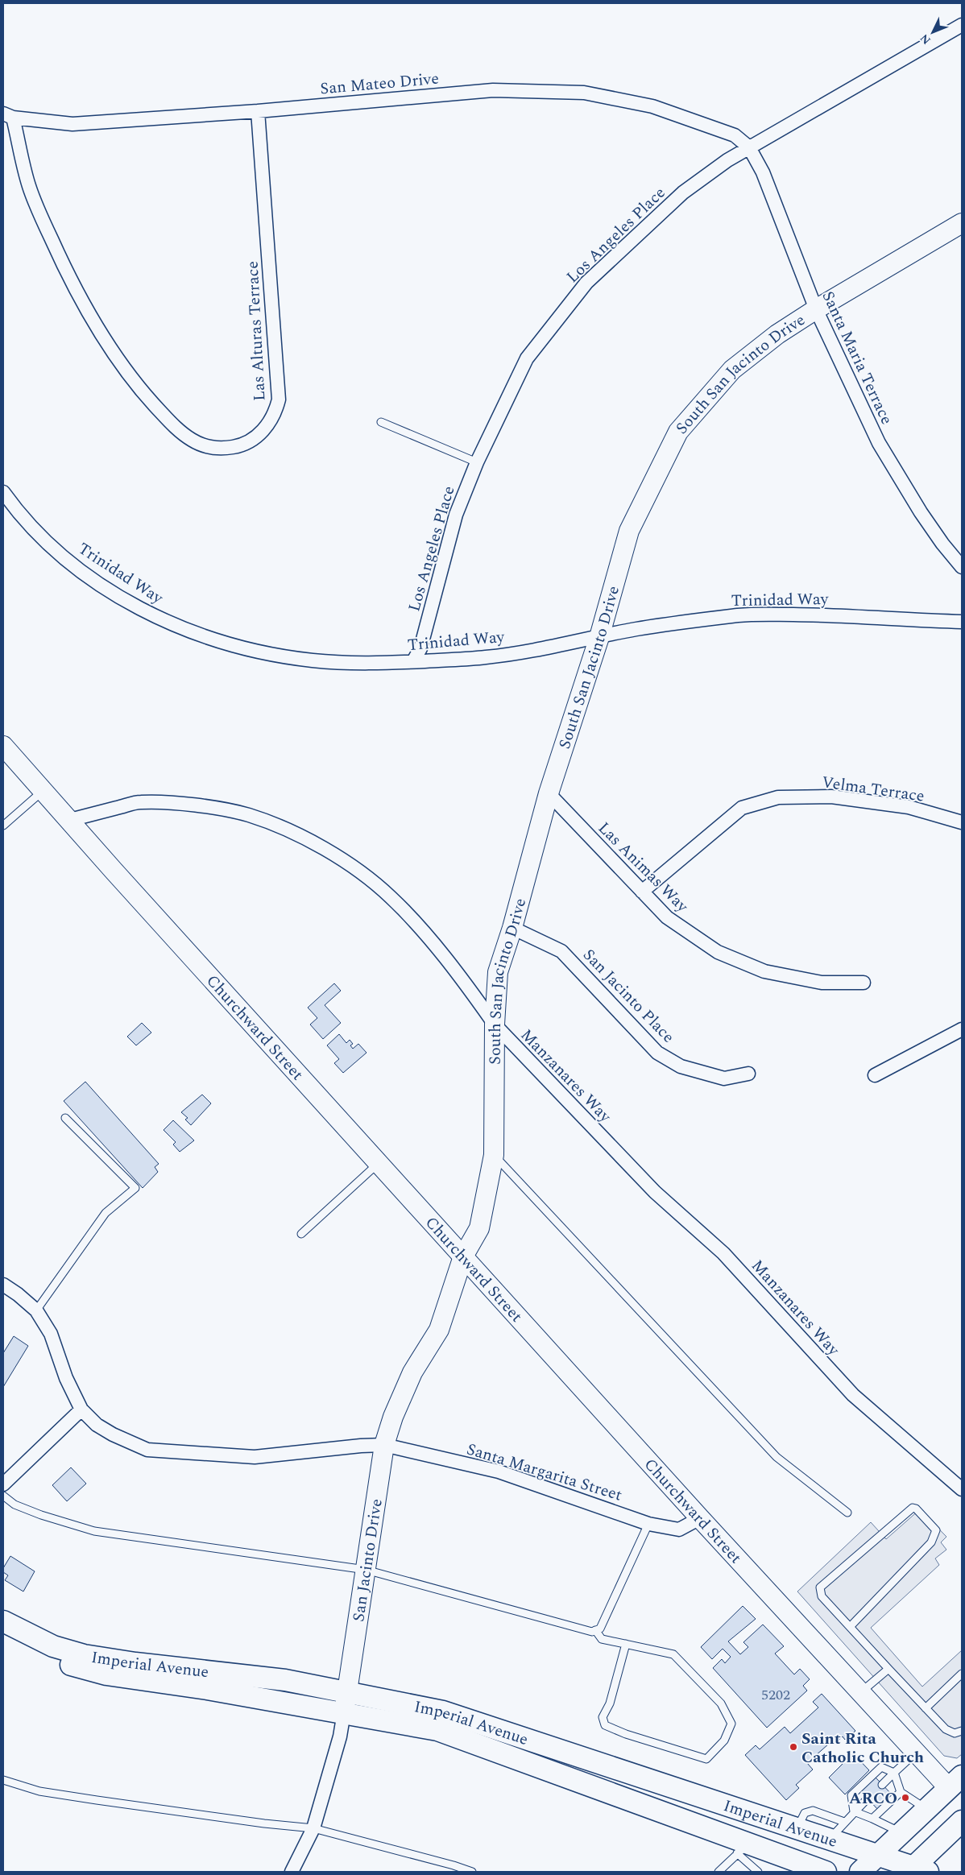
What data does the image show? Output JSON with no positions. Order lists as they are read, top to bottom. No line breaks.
{"streets":{"main road":["Imperial Avenue"],"street":["San Mateo Drive","Los Angeles Place","Las Alturas Terrace","Santa Maria Terrace","South San Jacinto Drive","Trinidad Way","Velma Terrace","Las Animas Way","San Jacinto Place","Churchward Street","Manzanares Way","Santa Margarita Street","San Jacinto Drive"]},"crossings":[["San Mateo Drive","Los Angeles Place"],["San Mateo Drive","Las Alturas Terrace"],["San Mateo Drive","Santa Maria Terrace"],["Los Angeles Place","Santa Maria Terrace"],["Los Angeles Place","Trinidad Way"],["Santa Maria Terrace","South San Jacinto Drive"],["South San Jacinto Drive","Trinidad Way"],["South San Jacinto Drive","Las Animas Way"],["South San Jacinto Drive","San Jacinto Place"],["South San Jacinto Drive","Churchward Street"],["South San Jacinto Drive","Manzanares Way"],["South San Jacinto Drive","San Jacinto Drive"],["Velma Terrace","Las Animas Way"],["Churchward Street","Manzanares Way"],["Churchward Street","Santa Margarita Street"],["Churchward Street","San Jacinto Drive"],["Santa Margarita Street","San Jacinto Drive"],["San Jacinto Drive","Imperial Avenue"]],"places":["Saint Rita Catholic Church","ARCO"],"house_numbers":["5202"],"north":"bottom left"}
